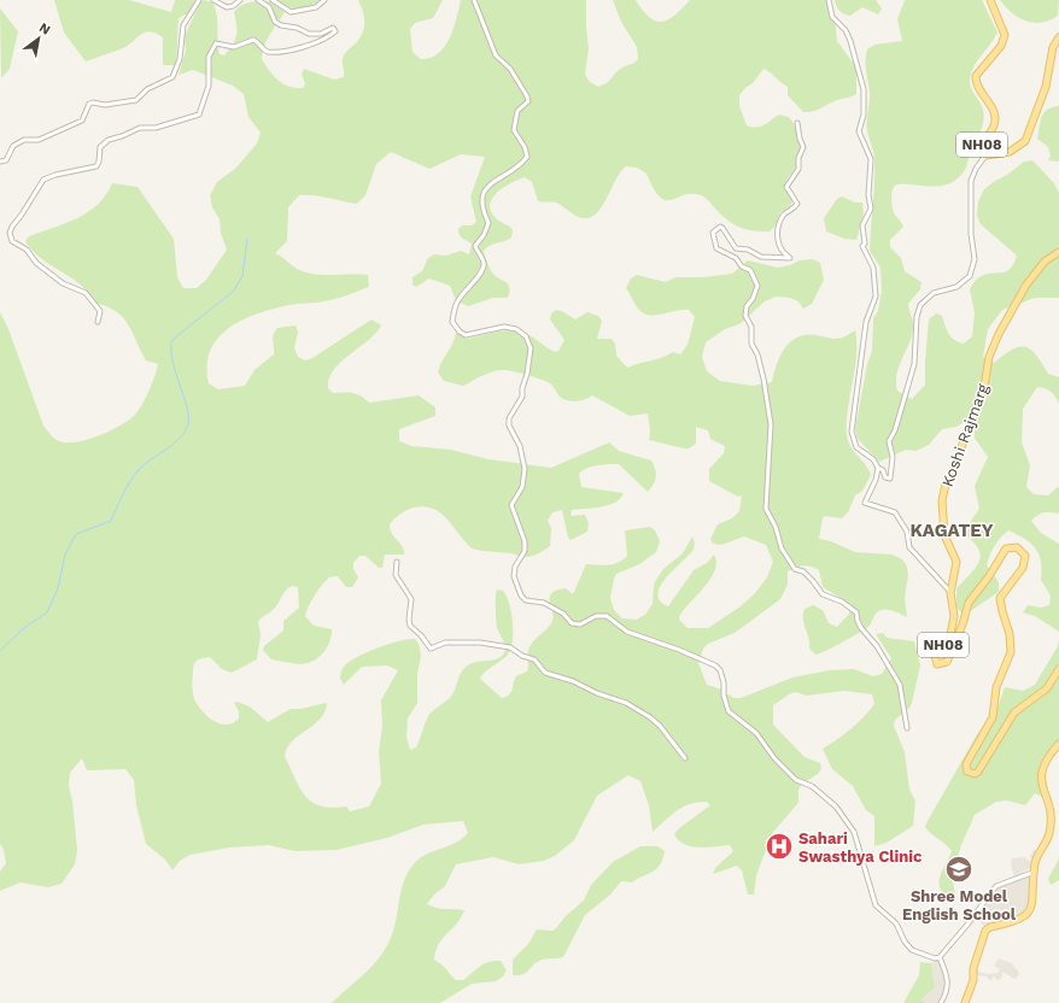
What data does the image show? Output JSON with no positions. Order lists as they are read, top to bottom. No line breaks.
{"streets":{"main road":["NH08","Koshi Rajmarg"]},"districts":["KAGATEY"],"places":{"hospital":["Sahari Swasthya Clinic"],"school or university":["Shree Model English School"]},"north":"top right"}
